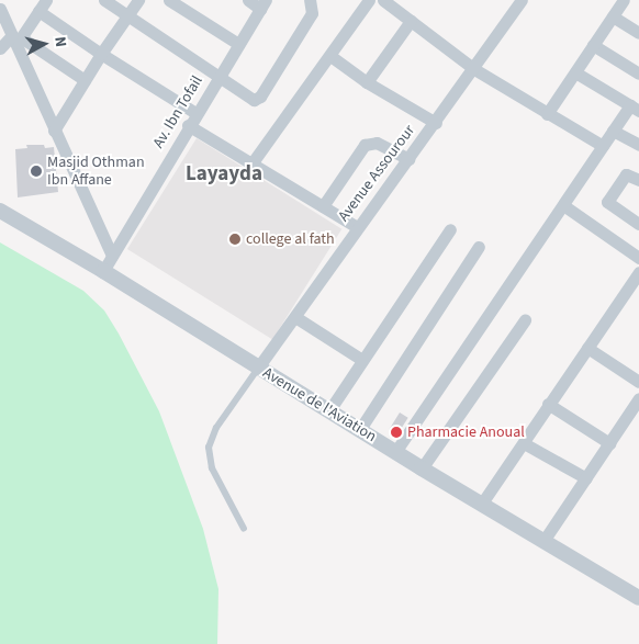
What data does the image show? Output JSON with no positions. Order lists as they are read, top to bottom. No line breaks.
{"streets":{"street":["Av. Ibn Tofail","Avenue Assourour","Avenue de l'Aviation"]},"crossings":[["Av. Ibn Tofail","Avenue de l'Aviation"],["Avenue Assourour","Avenue de l'Aviation"]],"districts":["Layayda"],"places":["Masjid Othman Ibn Affane","college al fath","Pharmacie Anoual"],"north":"right"}
